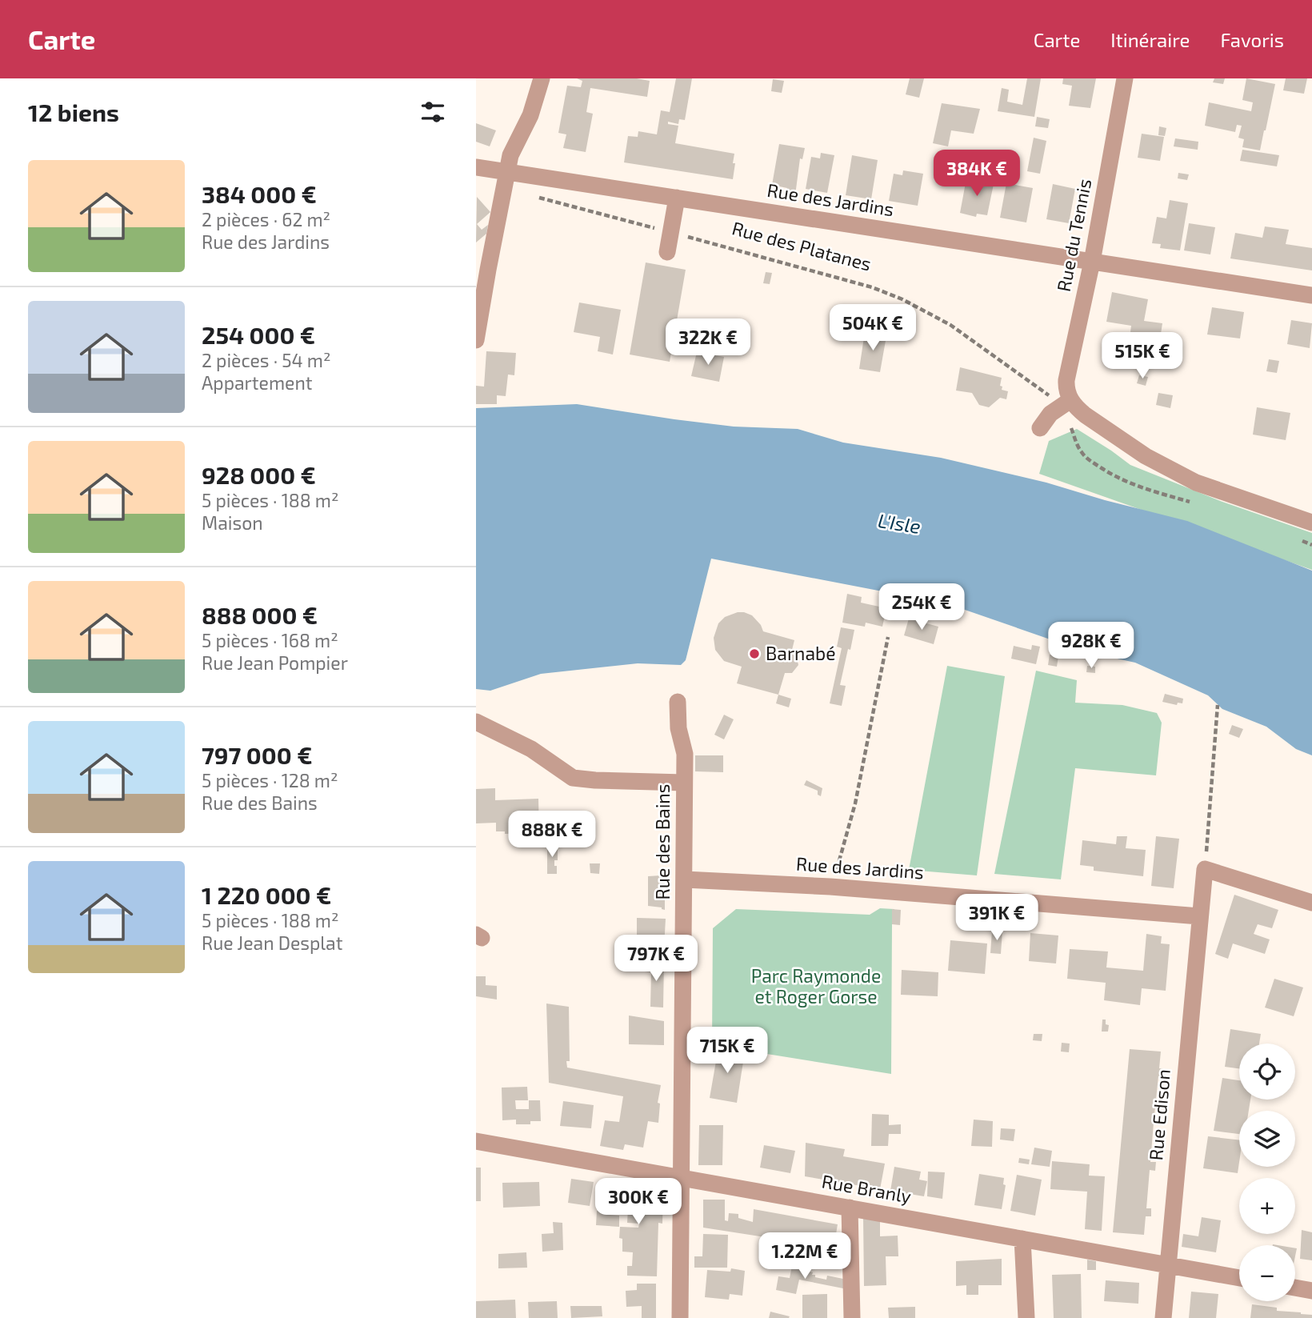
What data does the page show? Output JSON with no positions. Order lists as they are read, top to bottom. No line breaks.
{"streets":{"street":["Rue des Jardins","Rue du Tennis","Rue des Bains","Rue Edison","Rue Branly"],"path":["Rue des Platanes"]},"crossings":[["Rue des Jardins","Rue du Tennis"],["Rue des Jardins","Rue des Bains"],["Rue des Jardins","Rue Edison"],["Rue du Tennis","Rue des Platanes"],["Rue des Bains","Rue Branly"],["Rue Edison","Rue Branly"]],"water":["L'Isle"],"parks":["Parc Raymonde et Roger Gorse"],"places":["Barnabé"],"page":{"header":"Carte","nav":["Carte","Itinéraire","Favoris"],"heading":"12 biens","list":[{"name":"384 000 €","note":"2 pièces · 62 m² · Rue des Jardins"},{"name":"254 000 €","note":"2 pièces · 54 m² · Appartement"},{"name":"928 000 €","note":"5 pièces · 188 m² · Maison"},{"name":"888 000 €","note":"5 pièces · 168 m² · Rue Jean Pompier"},{"name":"797 000 €","note":"5 pièces · 128 m² · Rue des Bains"},{"name":"1 220 000 €","note":"5 pièces · 188 m² · Rue Jean Desplat"}],"price":["384K €","504K €","322K €","515K €","254K €","928K €","888K €","391K €","797K €","715K €","300K €","1.22M €"],"map_buttons":["+","−"]}}
